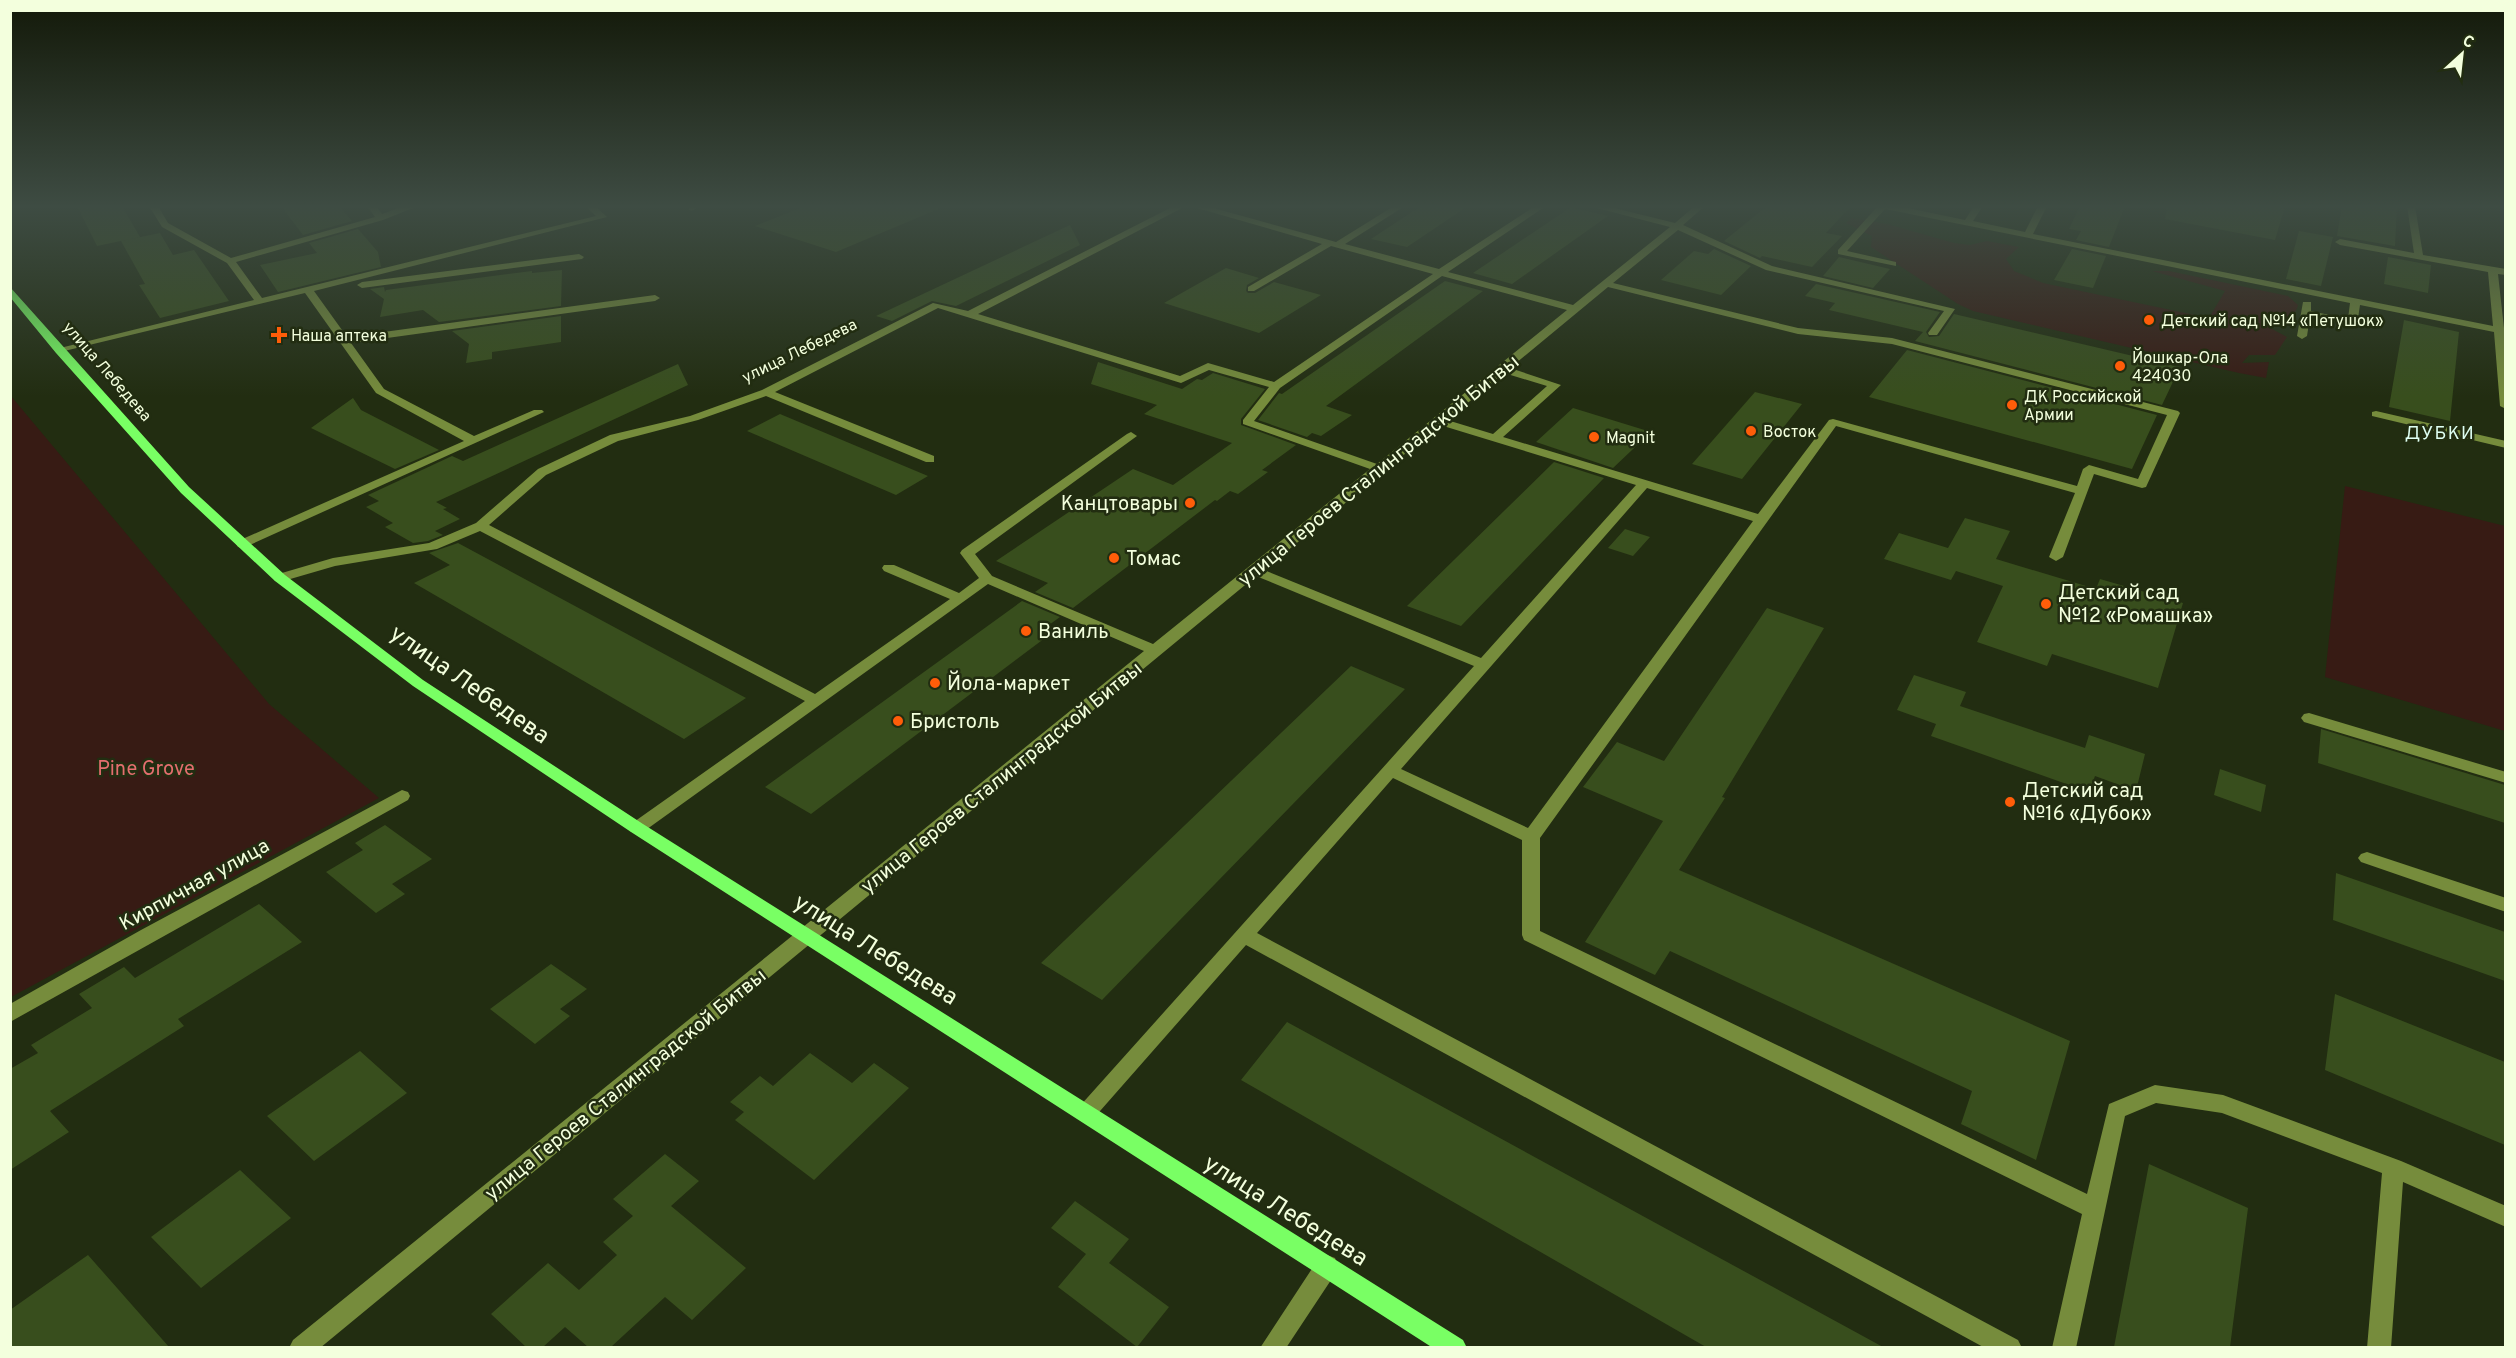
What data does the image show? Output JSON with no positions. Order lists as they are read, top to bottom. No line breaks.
{"streets":{"main road":["улица Лебедева"],"street":["улица Героев Сталинградской Битвы","Кирпичная улица"]},"crossings":[["улица Лебедева","улица Героев Сталинградской Битвы"]],"districts":["ДУБКИ"],"parks":["Pine Grove"],"places":{"other":["Детский сад №14 «Петушок»","Йошкар-Ола 424030","ДК Российской Армии","Восток","Magnit","Канцтовары","Томас","Детский сад №12 «Ромашка»","Ваниль","Йола-маркет","Бристоль","Детский сад №16 «Дубок»"],"health":["Наша аптека"]},"north":"top right"}
